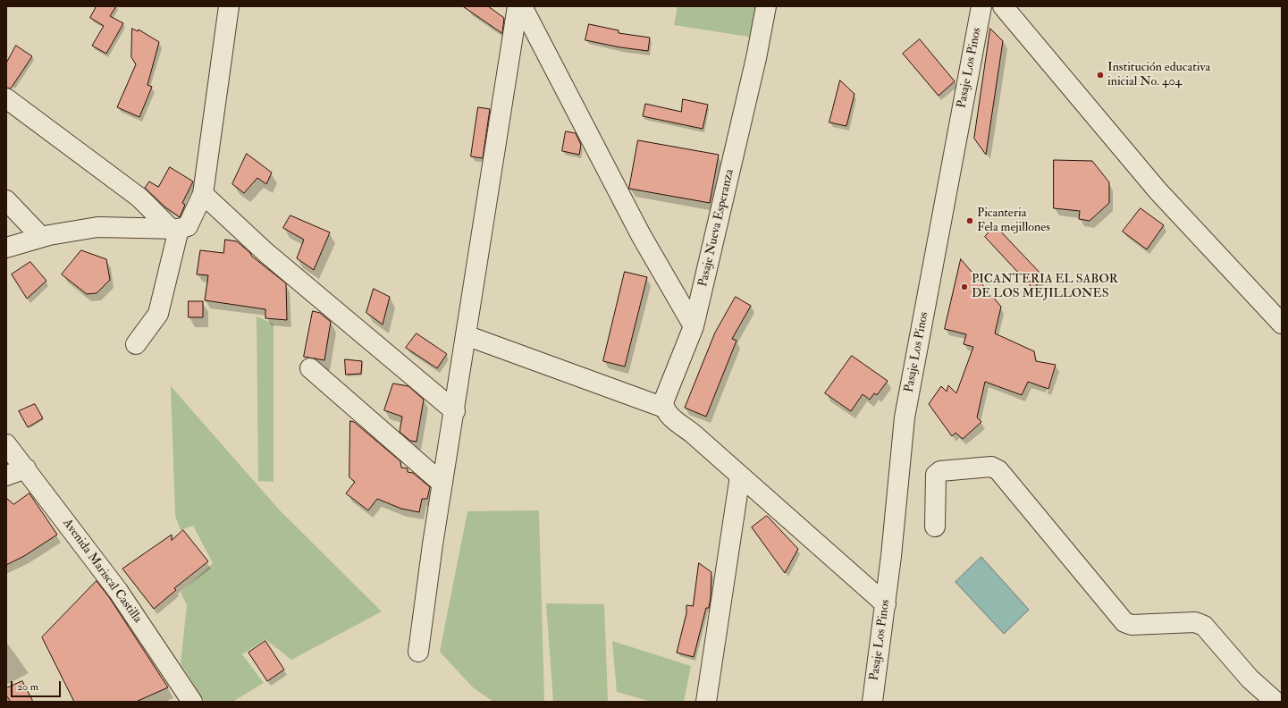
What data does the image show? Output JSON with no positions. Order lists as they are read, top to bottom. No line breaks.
{"streets":{"street":["Pasaje Los Pinos","Pasaje Nueva Esperanza","Avenida Mariscal Castilla"]},"places":["Institución educativa inicial No. 404","Picanteria Fela mejillones","PICANTERIA EL SABOR DE LOS MEJILLONES"],"scale_bar":"20 m"}
